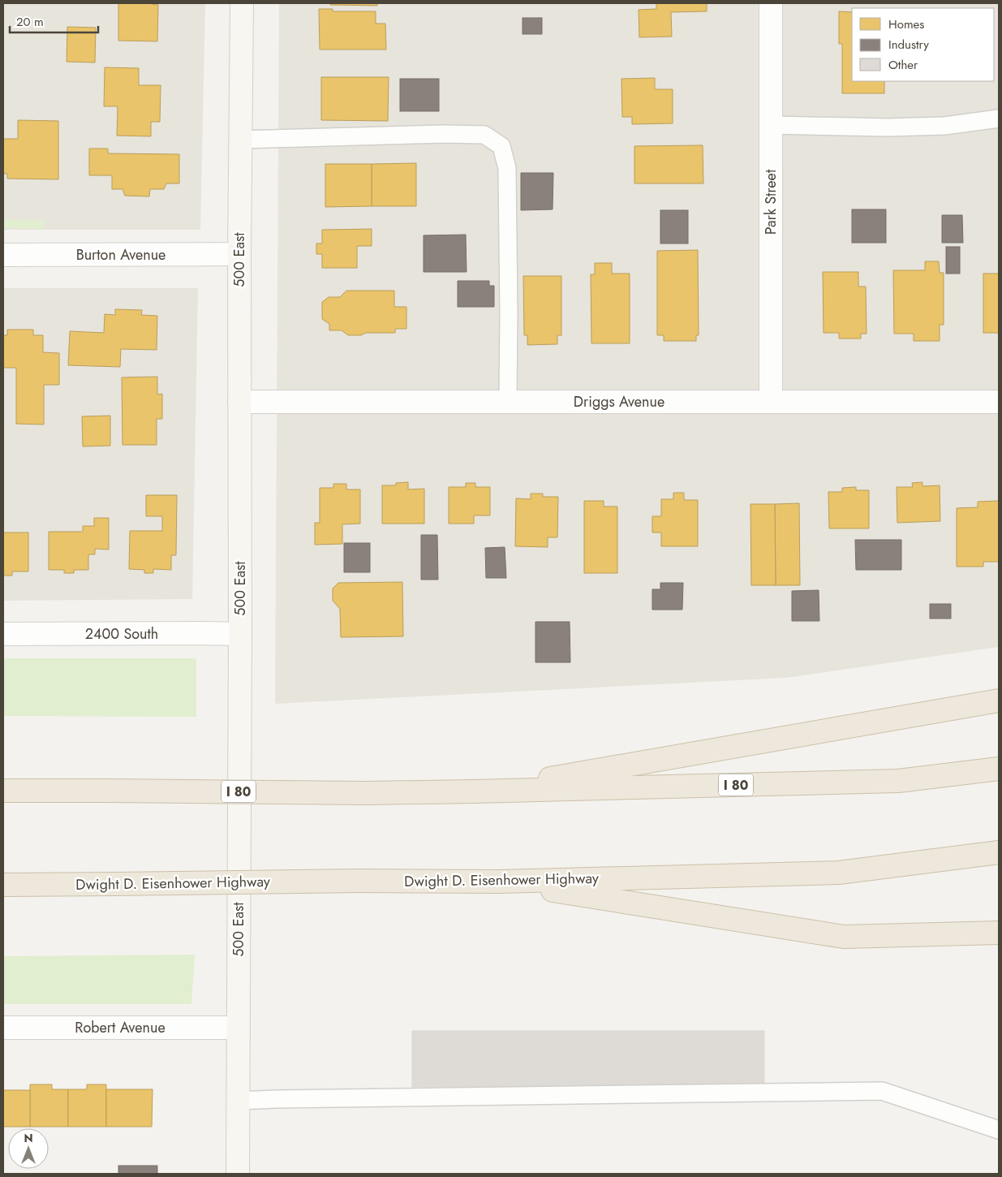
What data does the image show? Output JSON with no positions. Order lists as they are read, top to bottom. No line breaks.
{"streets":{"highway":["I 80","Dwight D. Eisenhower Highway"],"street":["Park Street","Burton Avenue","500 East","Driggs Avenue","2400 South","Robert Avenue"]},"crossings":[["Park Street","Driggs Avenue"],["Burton Avenue","500 East"],["500 East","Driggs Avenue"],["500 East","2400 South"],["500 East","Robert Avenue"]],"legend":["Homes","Industry","Other"],"scale_bar":"20 m","north":"top"}
